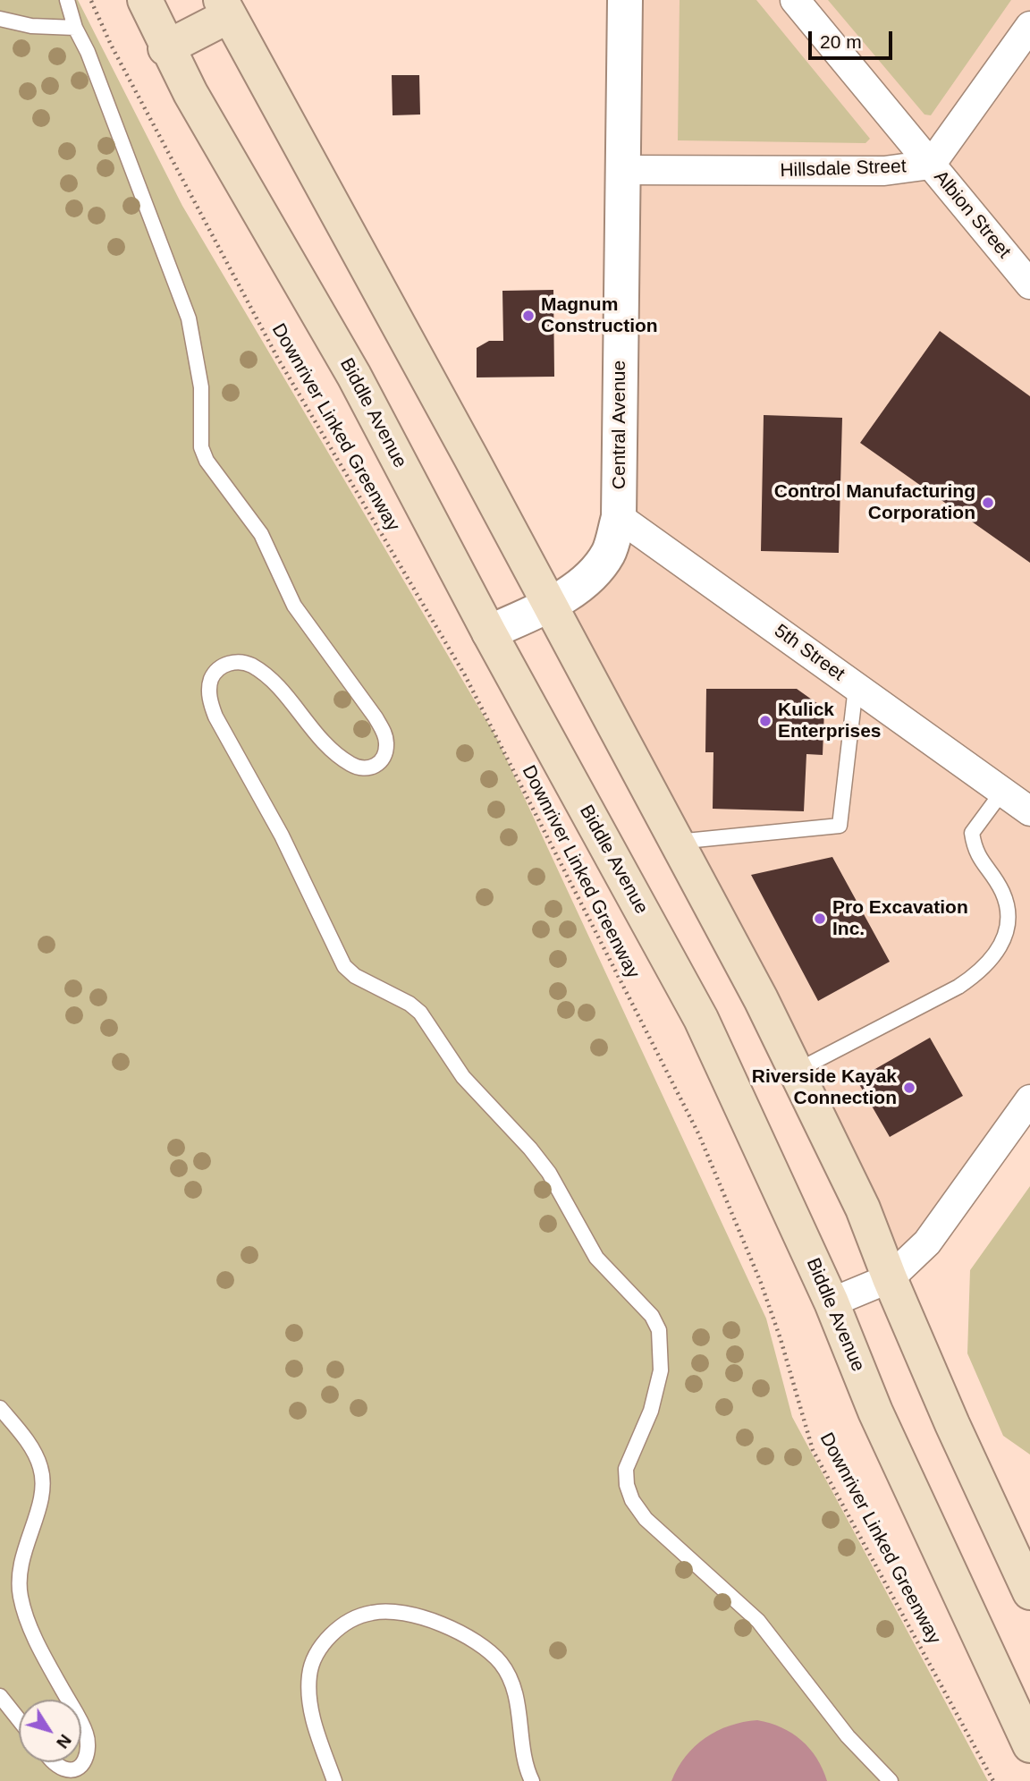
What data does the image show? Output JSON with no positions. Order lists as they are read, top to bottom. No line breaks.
{"streets":{"main road":["Biddle Avenue"],"street":["Hillsdale Street","Albion Street","Central Avenue","5th Street"],"path":["Downriver Linked Greenway"]},"crossings":[["Hillsdale Street","Albion Street"],["Hillsdale Street","Central Avenue"],["Biddle Avenue","Central Avenue"],["Central Avenue","5th Street"]],"places":["Magnum Construction","Control Manufacturing Corporation","Kulick Enterprises","Pro Excavation Inc.","Riverside Kayak Connection"],"scale_bar":"20 m","north":"bottom right"}
